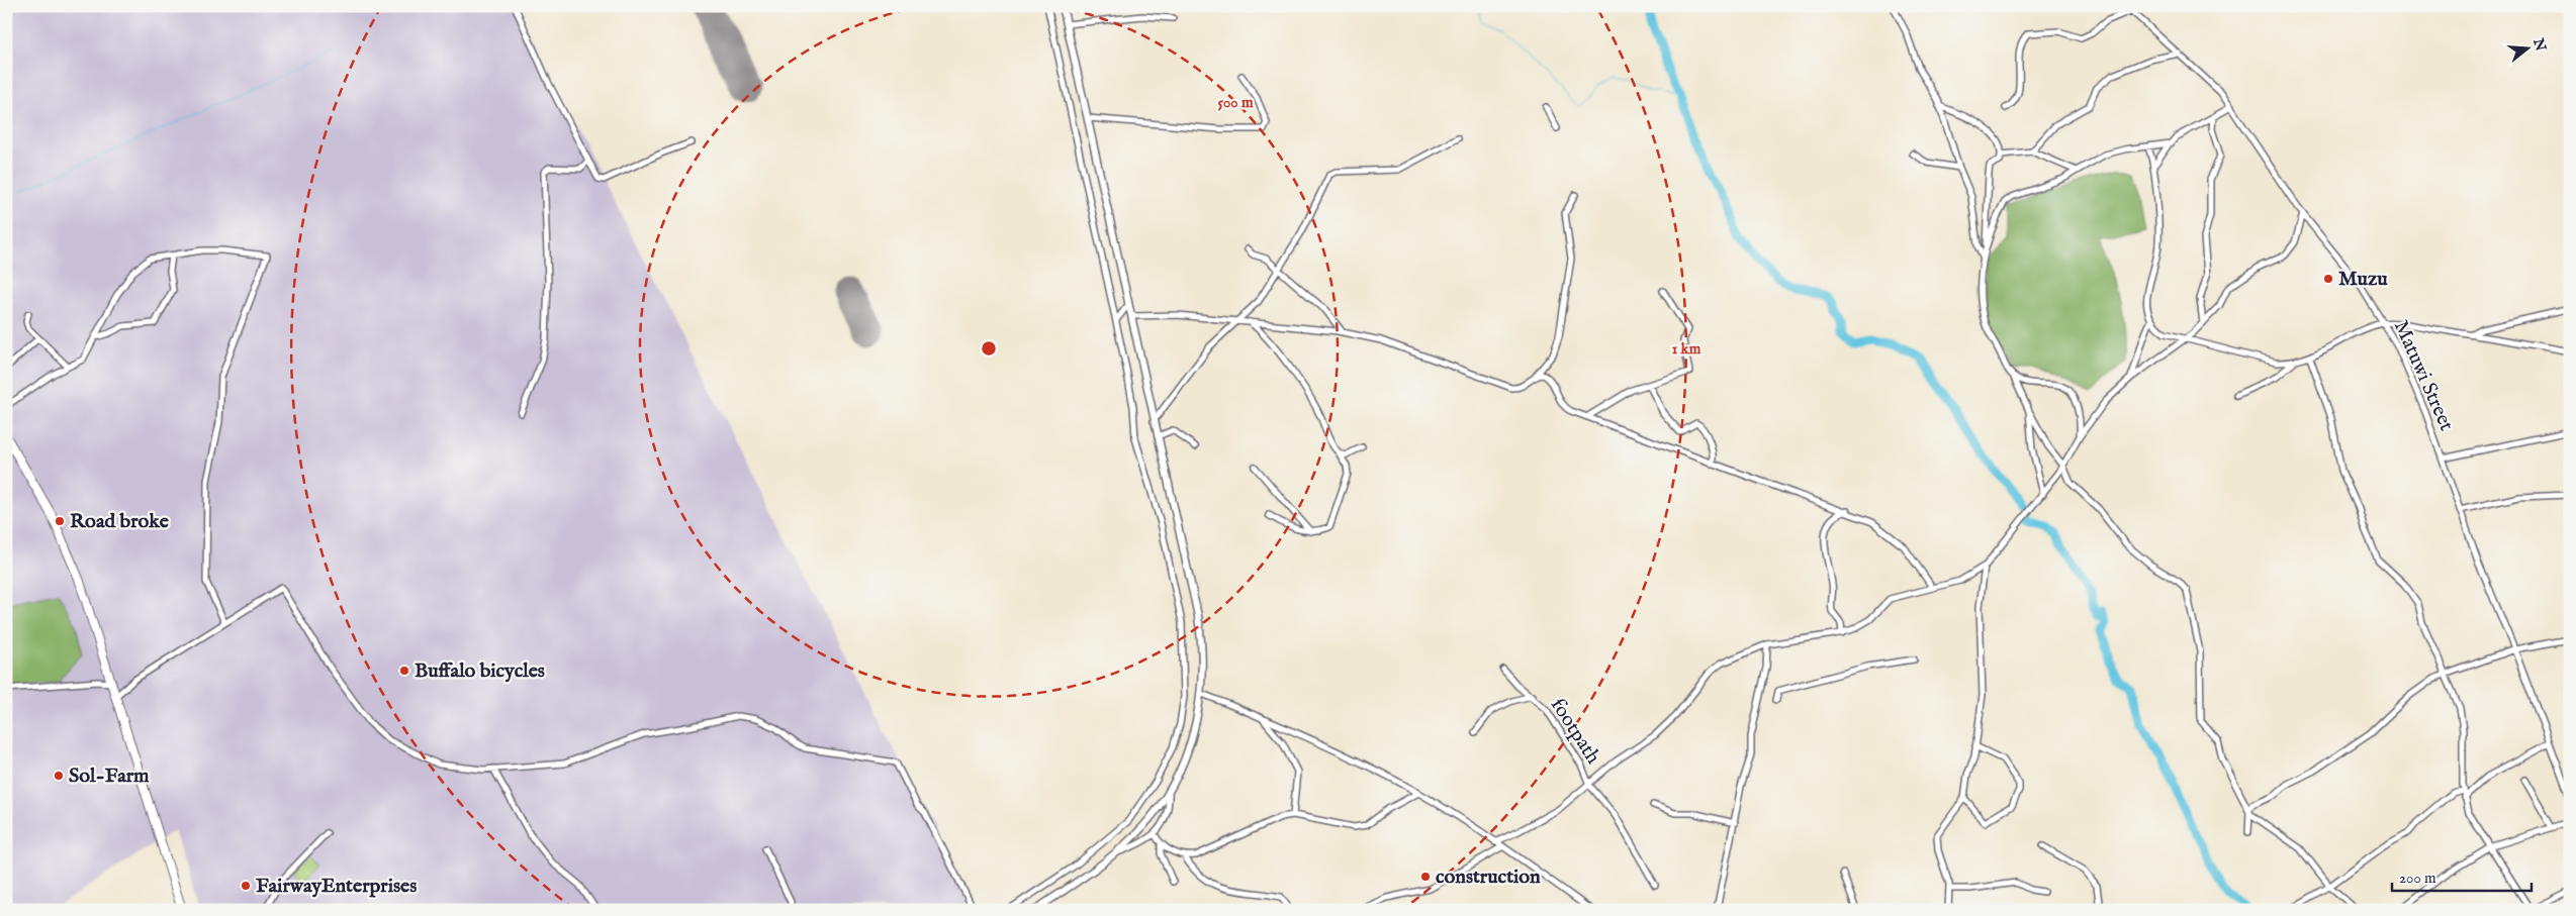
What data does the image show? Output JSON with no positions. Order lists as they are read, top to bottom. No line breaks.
{"streets":{"street":["Matuwi Street","footpath"]},"places":["Muzu","Road broke","Buffalo bicycles","Sol-Farm","construction","FairwayEnterprises"],"scale_bar":"200 m","north":"right","rings":["500 m","1 km"]}
